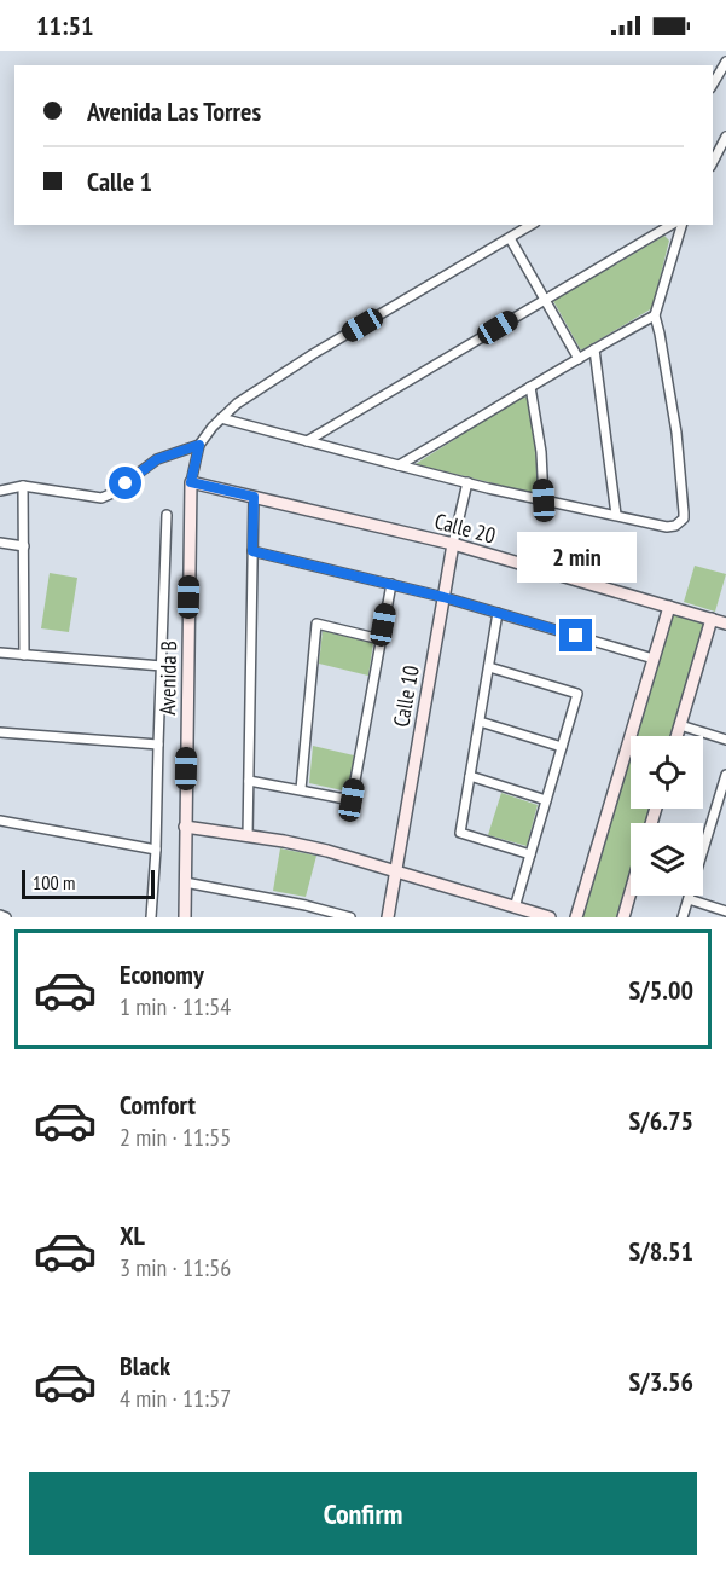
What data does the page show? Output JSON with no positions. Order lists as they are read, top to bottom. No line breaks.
{"streets":{"street":["Calle 20","Avenida B","Calle 10"]},"crossings":[["Calle 20","Avenida B"],["Calle 20","Calle 10"]],"scale_bar":"100 m","page":{"status":"11:51","banner":["Avenida Las Torres","Calle 1"],"bubble":"2 min","scale":"100 m","list":[{"name":"Economy","note":"1 min · 11:54","value":"S/5.00"},{"name":"Comfort","note":"2 min · 11:55","value":"S/6.75"},{"name":"XL","note":"3 min · 11:56","value":"S/8.51"},{"name":"Black","note":"4 min · 11:57","value":"S/3.56"}],"buttons":"Confirm"}}
